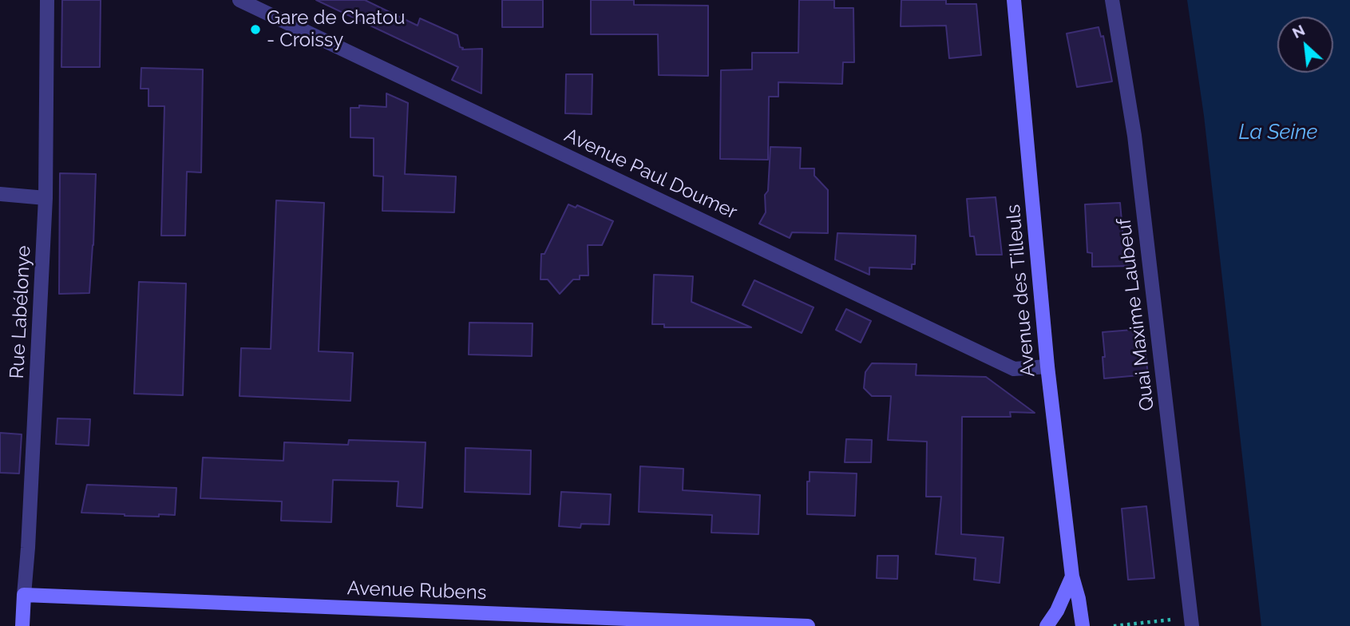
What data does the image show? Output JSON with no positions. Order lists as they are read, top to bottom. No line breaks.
{"streets":{"main road":["Avenue des Tilleuls","Rue Labélonye","Avenue Rubens"],"street":["Avenue Paul Doumer","Quai Maxime Laubeuf"]},"crossings":[["Avenue Paul Doumer","Avenue des Tilleuls"],["Rue Labélonye","Avenue Rubens"]],"water":["La Seine"],"places":["Gare de Chatou - Croissy"],"north":"top left"}
